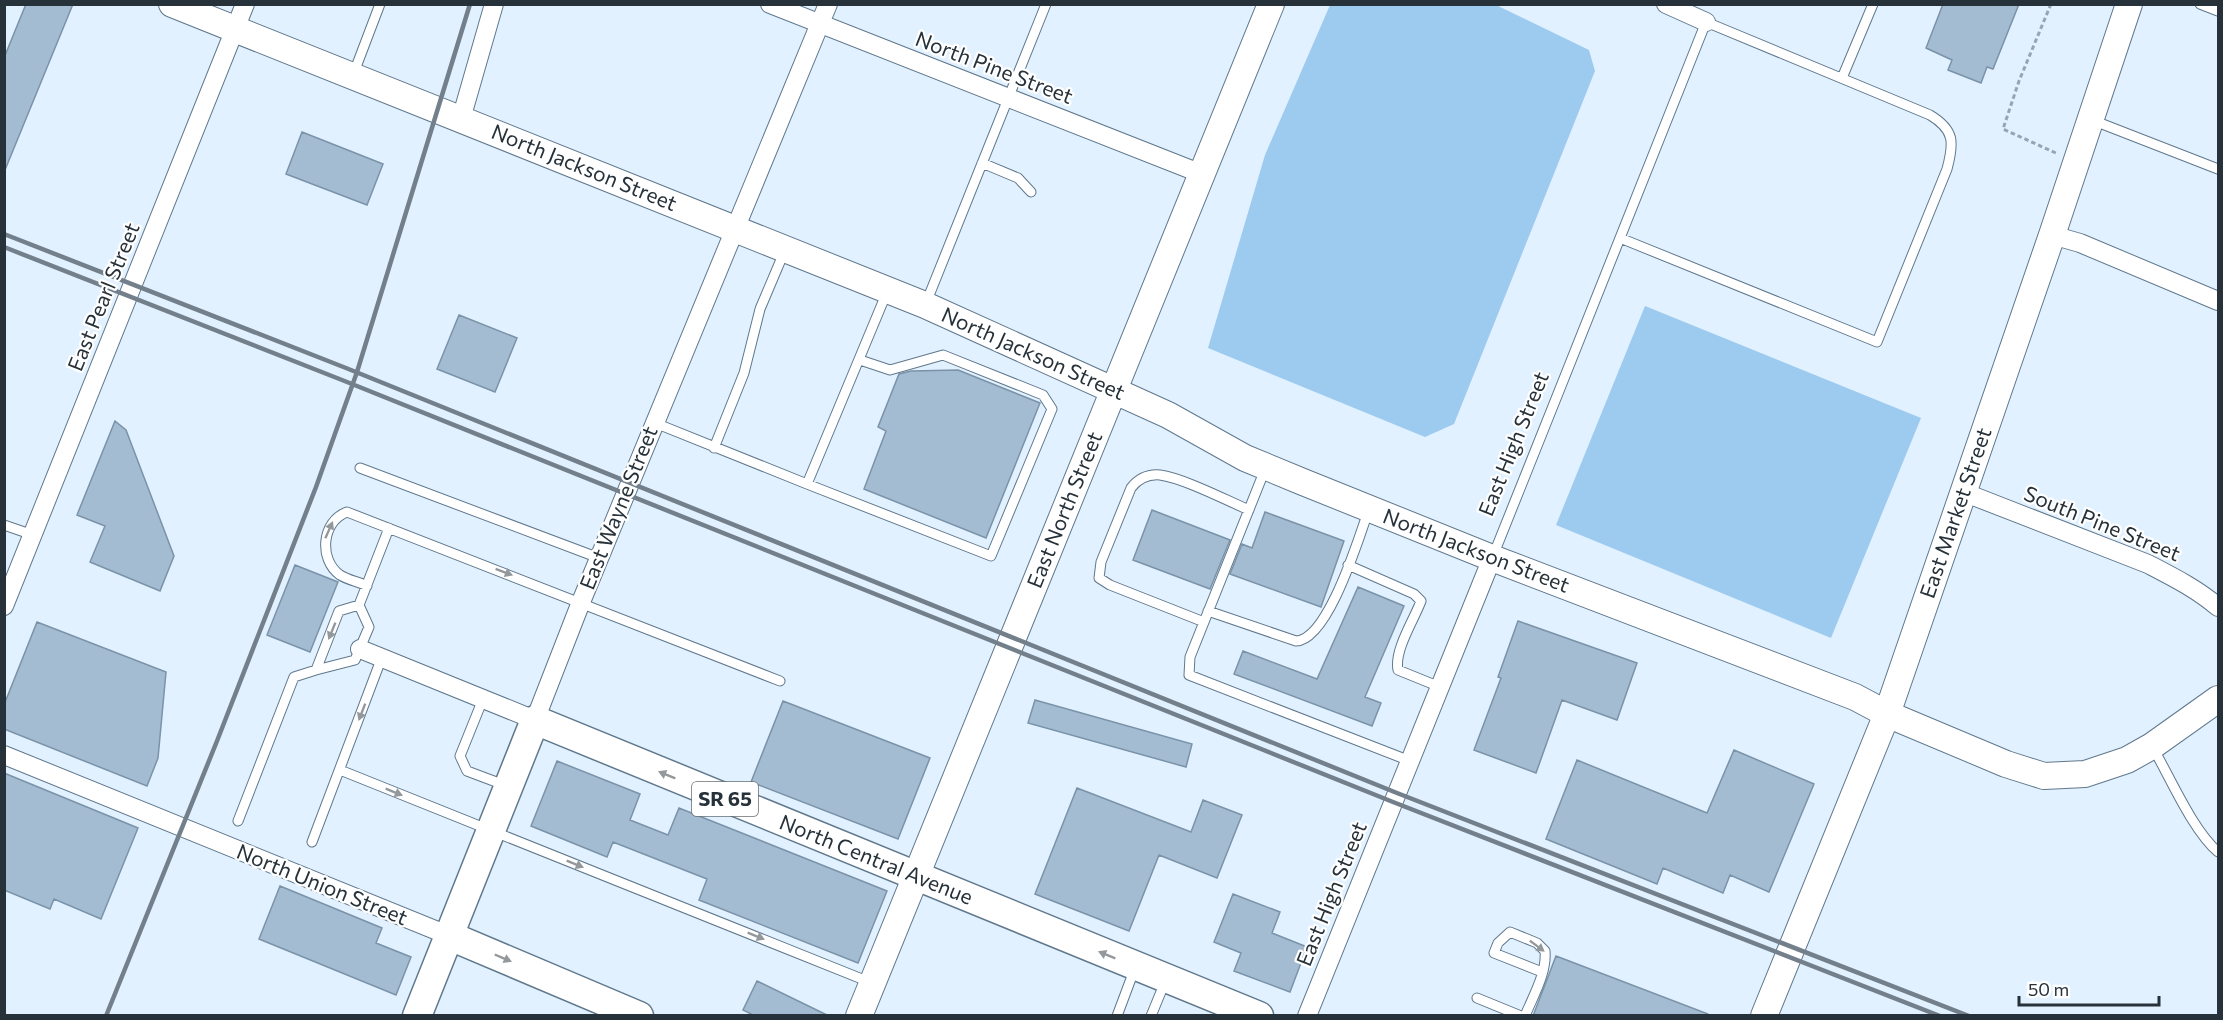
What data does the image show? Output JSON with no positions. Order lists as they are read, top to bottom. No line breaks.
{"streets":{"main road":["East Wayne Street","SR 65","North Central Avenue","North Union Street"],"street":["North Pine Street","North Jackson Street","East Pearl Street","East High Street","East North Street","East Market Street","South Pine Street"]},"crossings":[["North Pine Street","East Wayne Street"],["North Pine Street","East North Street"],["North Jackson Street","East Pearl Street"],["North Jackson Street","East High Street"],["North Jackson Street","East Wayne Street"],["North Jackson Street","East North Street"],["North Jackson Street","East Market Street"],["East Wayne Street","North Central Avenue"],["East Wayne Street","North Union Street"],["East North Street","North Central Avenue"],["East Market Street","South Pine Street"]],"one_way":["North Central Avenue"],"scale_bar":"50 m"}
